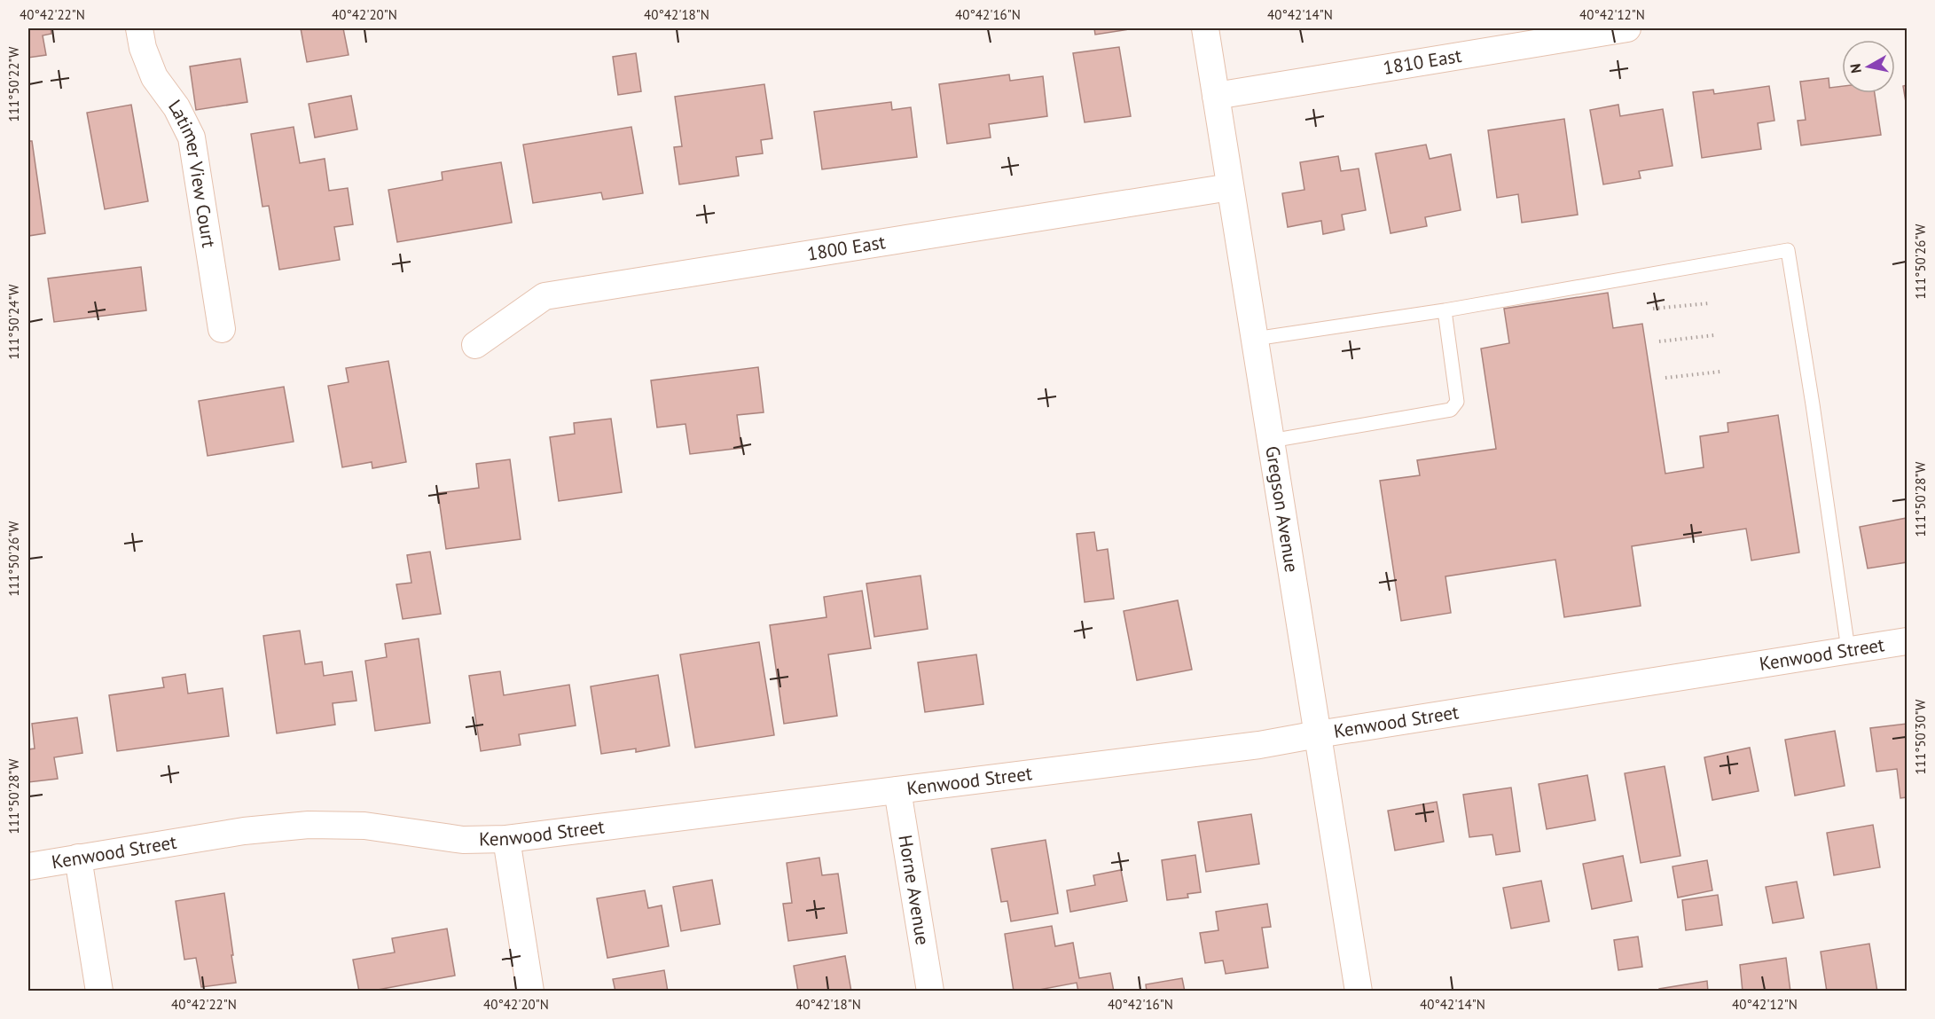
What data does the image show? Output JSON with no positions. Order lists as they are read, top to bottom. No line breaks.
{"streets":{"street":["1810 East","Latimer View Court","1800 East","Gregson Avenue","Kenwood Street","Horne Avenue"]},"crossings":[["1810 East","Gregson Avenue"],["1800 East","Gregson Avenue"],["Gregson Avenue","Kenwood Street"],["Kenwood Street","Horne Avenue"]],"north":"left","coordinates":["40°42'22\"N","40°42'20\"N","40°42'18\"N","40°42'16\"N","40°42'14\"N","40°42'12\"N","111°50'22\"W","111°50'26\"W","111°50'24\"W","111°50'28\"W","111°50'30\"W"]}
